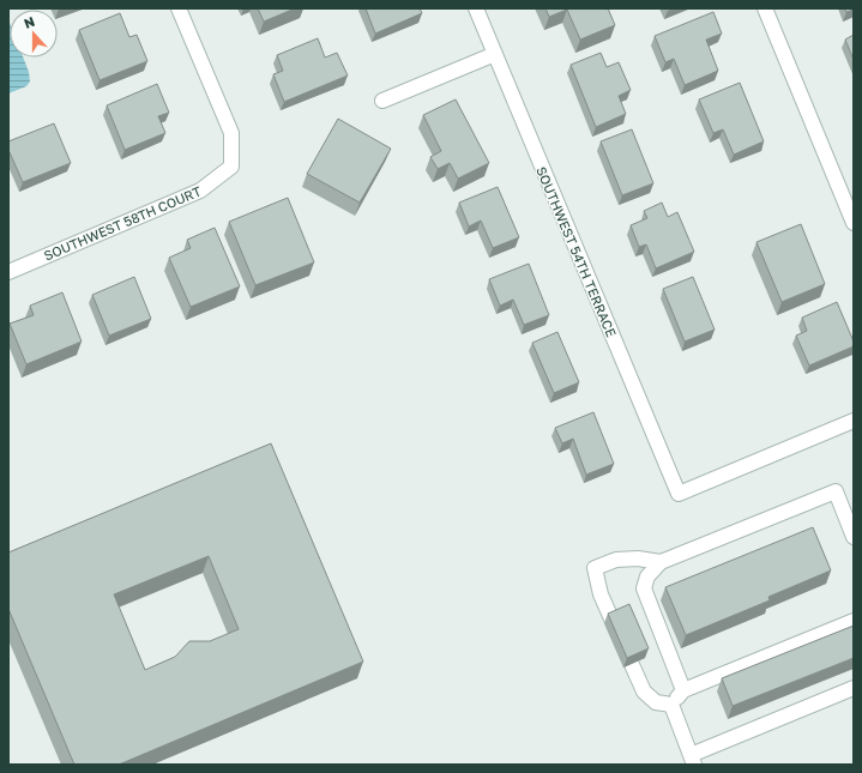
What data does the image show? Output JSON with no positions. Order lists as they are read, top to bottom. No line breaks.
{"streets":{"street":["SOUTHWEST 58TH COURT","SOUTHWEST 54TH TERRACE"]},"north":"top"}
